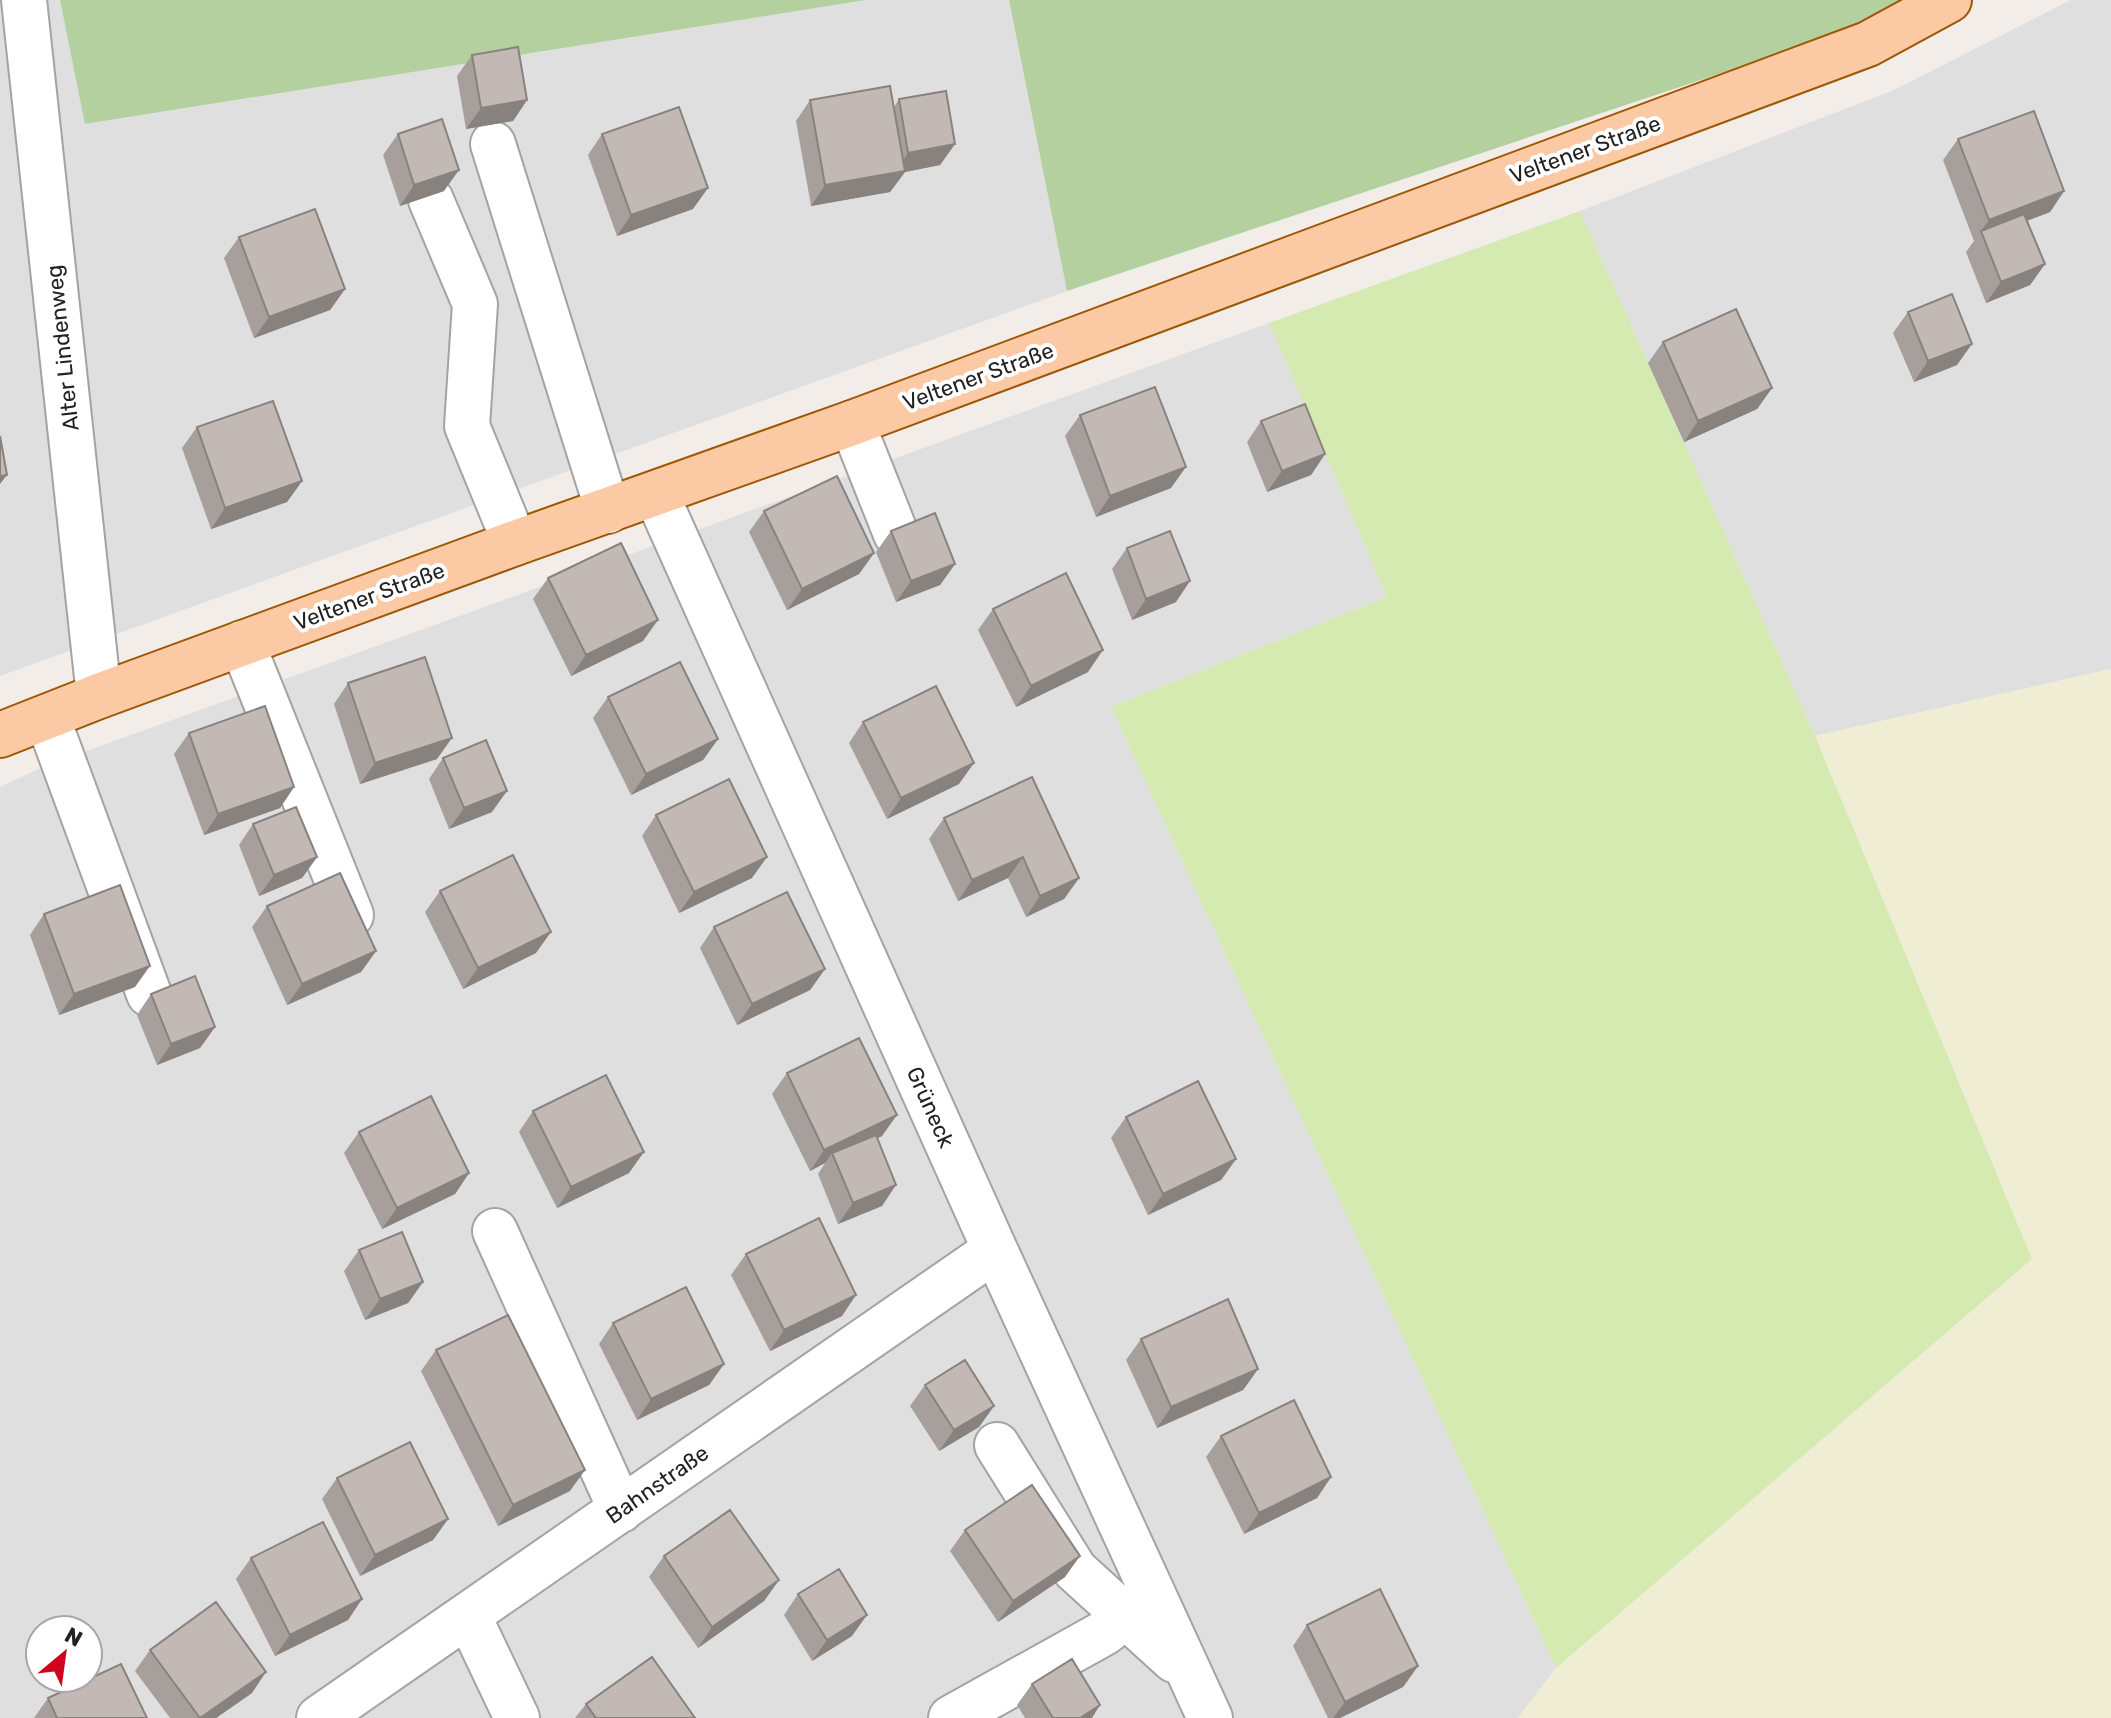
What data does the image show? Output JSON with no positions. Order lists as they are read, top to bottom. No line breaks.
{"streets":{"main road":["Veltener Straße"],"street":["Alter Lindenweg","Grüneck","Bahnstraße"]},"crossings":[["Veltener Straße","Alter Lindenweg"],["Veltener Straße","Grüneck"],["Grüneck","Bahnstraße"]],"north":"top right"}
